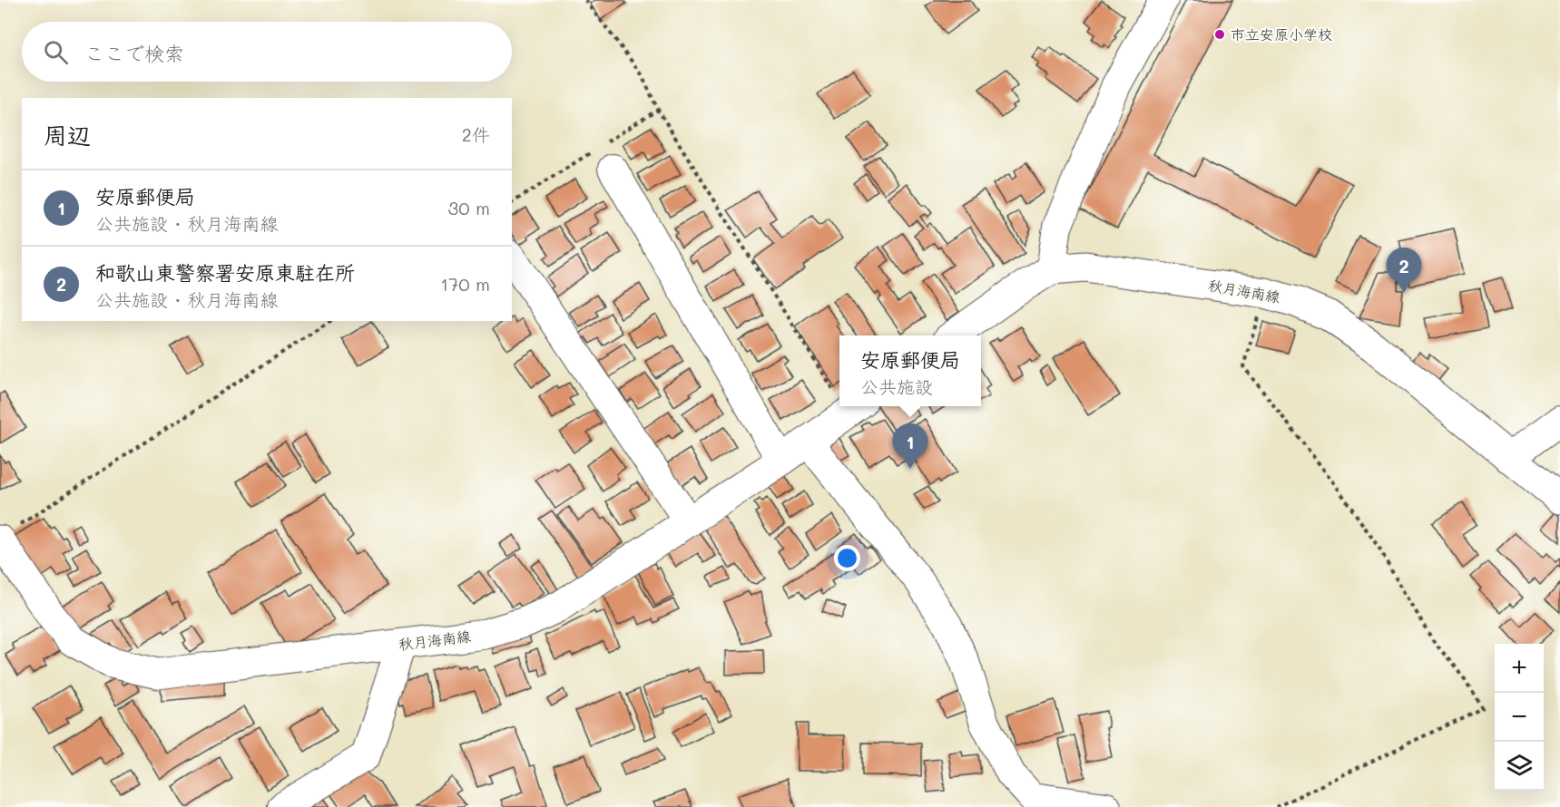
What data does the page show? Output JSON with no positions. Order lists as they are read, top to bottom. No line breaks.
{"streets":{"main road":["秋月海南線"]},"places":["市立安原小学校"],"page":{"search":"ここで検索","heading":["周辺","2件"],"list":[{"mark":"1","name":"安原郵便局","note":"公共施設 · 秋月海南線","value":"30 m"},{"mark":"2","name":"和歌山東警察署安原東駐在所","note":"公共施設 · 秋月海南線","value":"170 m"}],"pins":["2","1"],"popup":["安原郵便局","公共施設"],"map_buttons":["+","−"]}}
